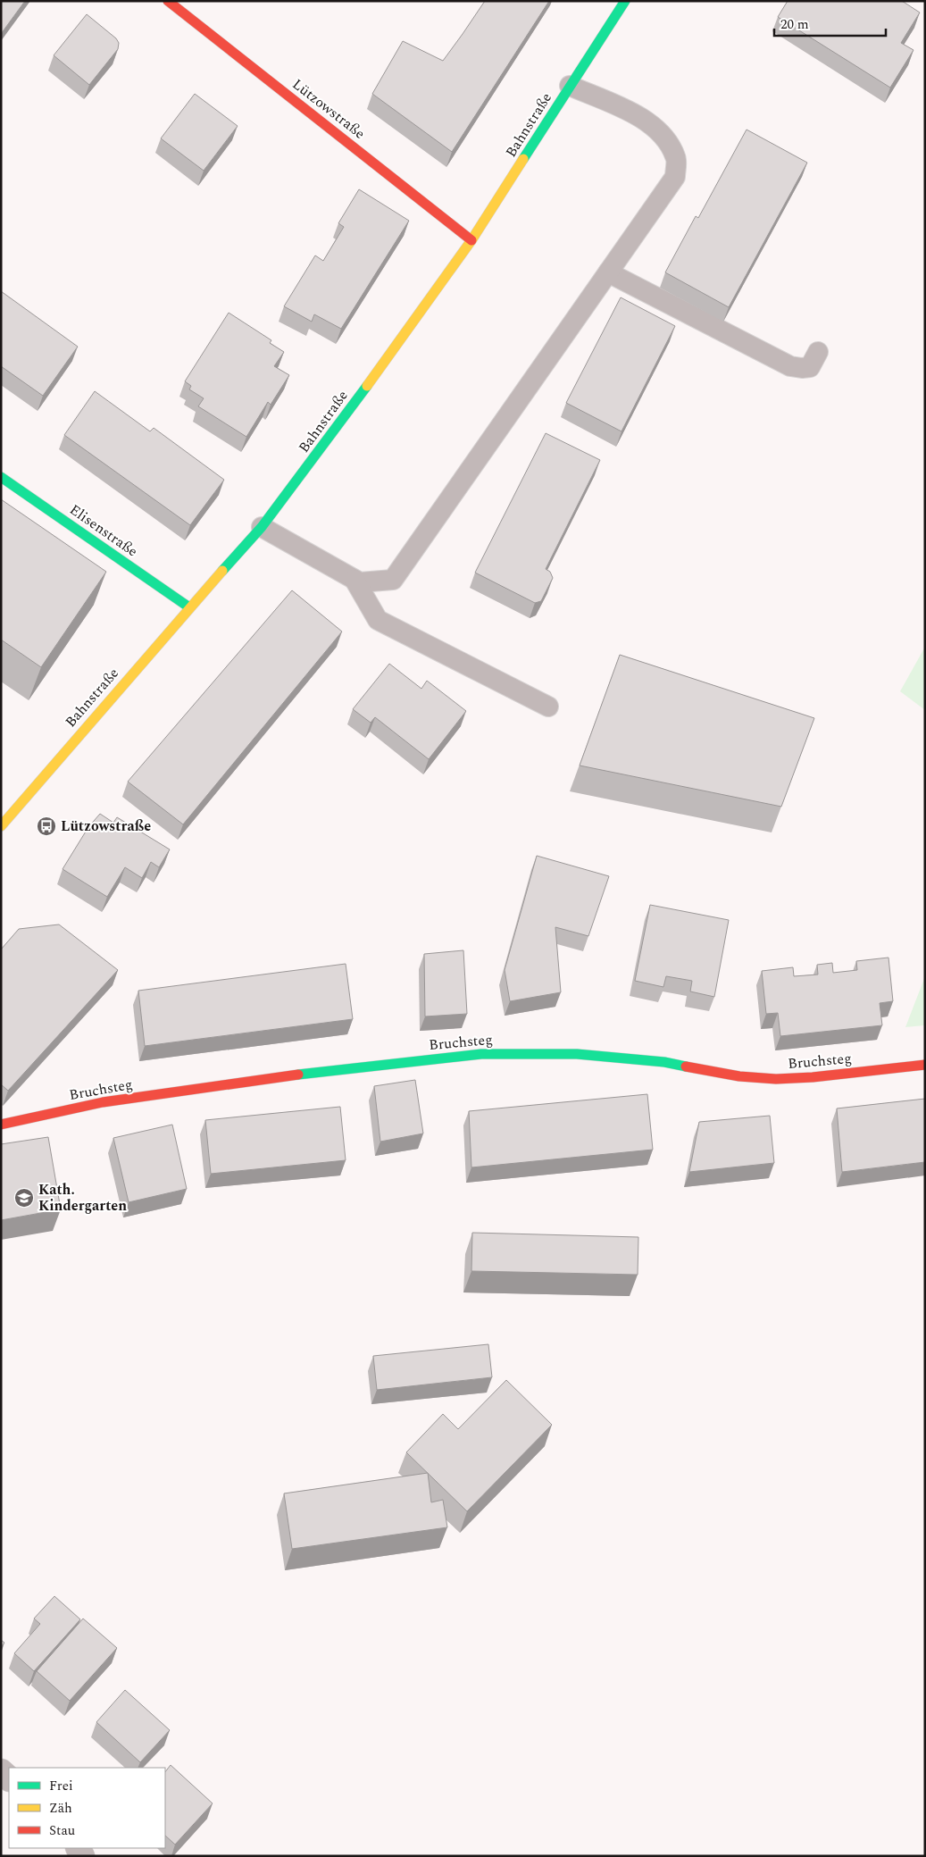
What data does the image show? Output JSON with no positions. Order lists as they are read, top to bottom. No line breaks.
{"streets":{"street":["Lützowstraße","Bahnstraße","Elisenstraße","Bruchsteg"]},"crossings":[["Lützowstraße","Bahnstraße"],["Bahnstraße","Elisenstraße"]],"places":{"bus stop":["Lützowstraße"],"school or university":["Kath. Kindergarten"]},"legend":["Frei","Zäh","Stau"],"scale_bar":"20 m"}
